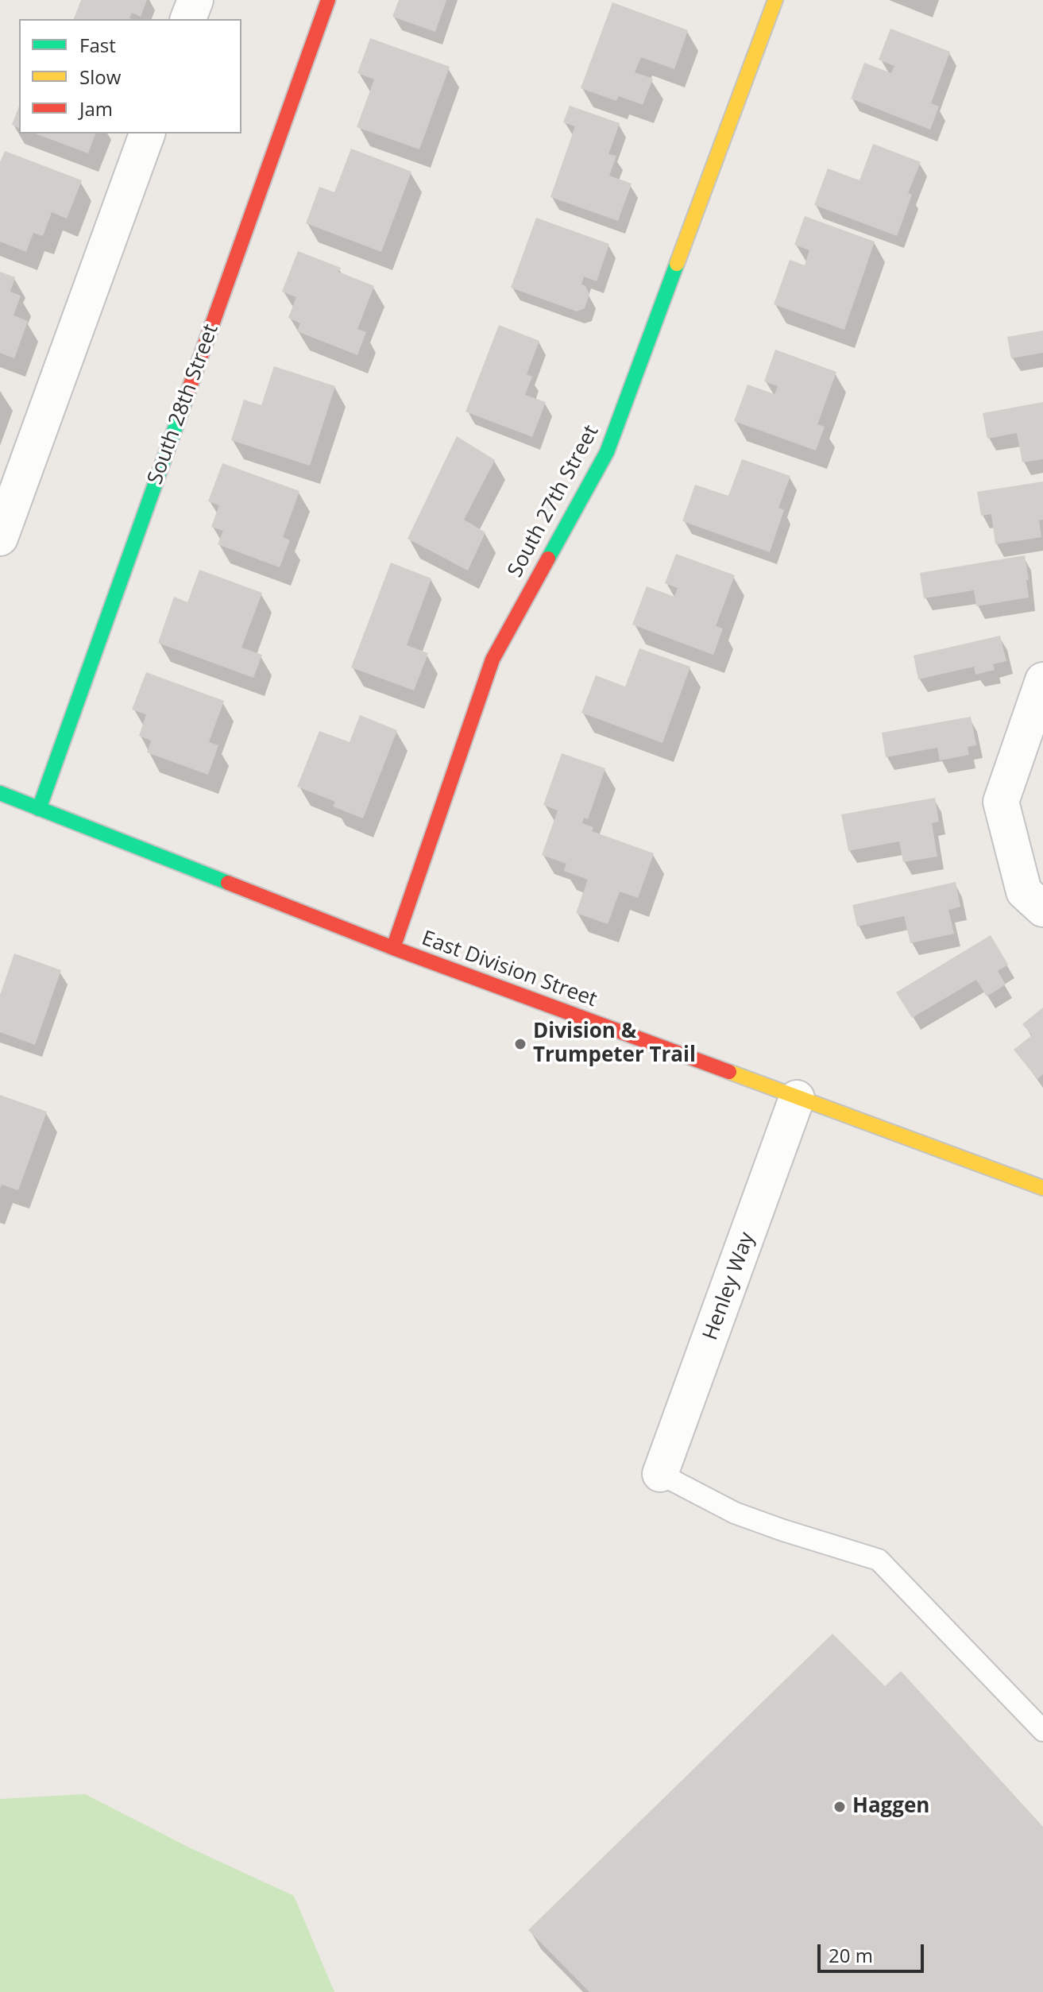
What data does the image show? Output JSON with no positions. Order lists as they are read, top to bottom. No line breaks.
{"streets":{"street":["South 28th Street","South 27th Street","East Division Street","Henley Way"]},"crossings":[["South 28th Street","East Division Street"],["South 27th Street","East Division Street"],["East Division Street","Henley Way"]],"places":["Division & Trumpeter Trail","Haggen"],"legend":["Fast","Slow","Jam"],"scale_bar":"20 m"}
